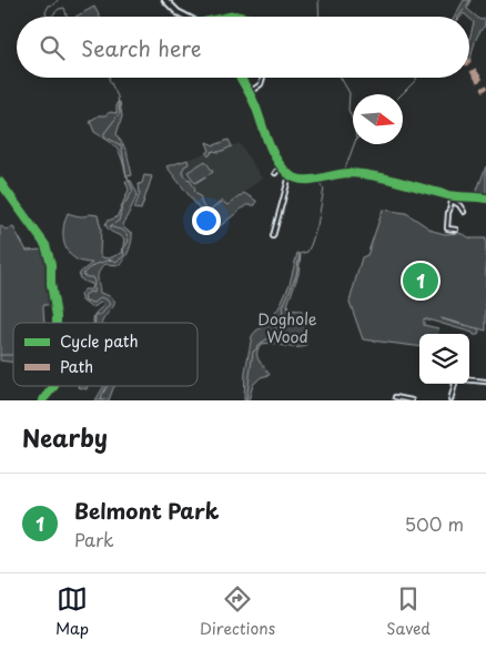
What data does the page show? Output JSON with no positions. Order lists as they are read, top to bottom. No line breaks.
{"parks":["Doghole Wood"],"legend":["Cycle path","Path"],"north":"right","page":{"search":"Search here","pins":"1","heading":"Nearby","list":[{"mark":"1","name":"Belmont Park","note":"Park","value":"500 m"}],"nav":["Map","Directions","Saved"]}}
